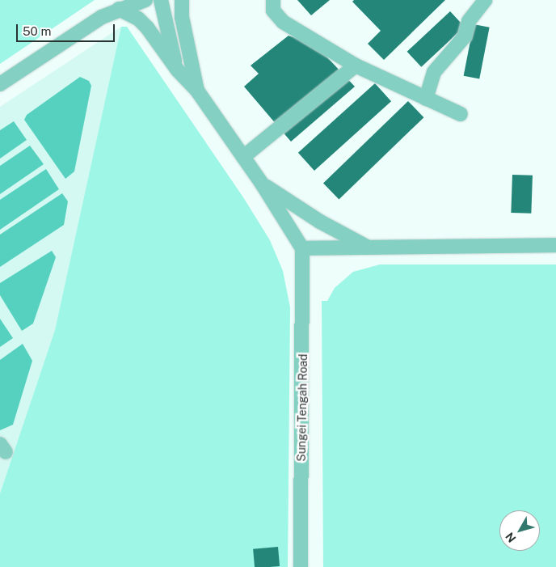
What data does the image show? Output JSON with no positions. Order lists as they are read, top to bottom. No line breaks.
{"streets":{"street":["Sungei Tengah Road"]},"scale_bar":"50 m","north":"bottom left"}
